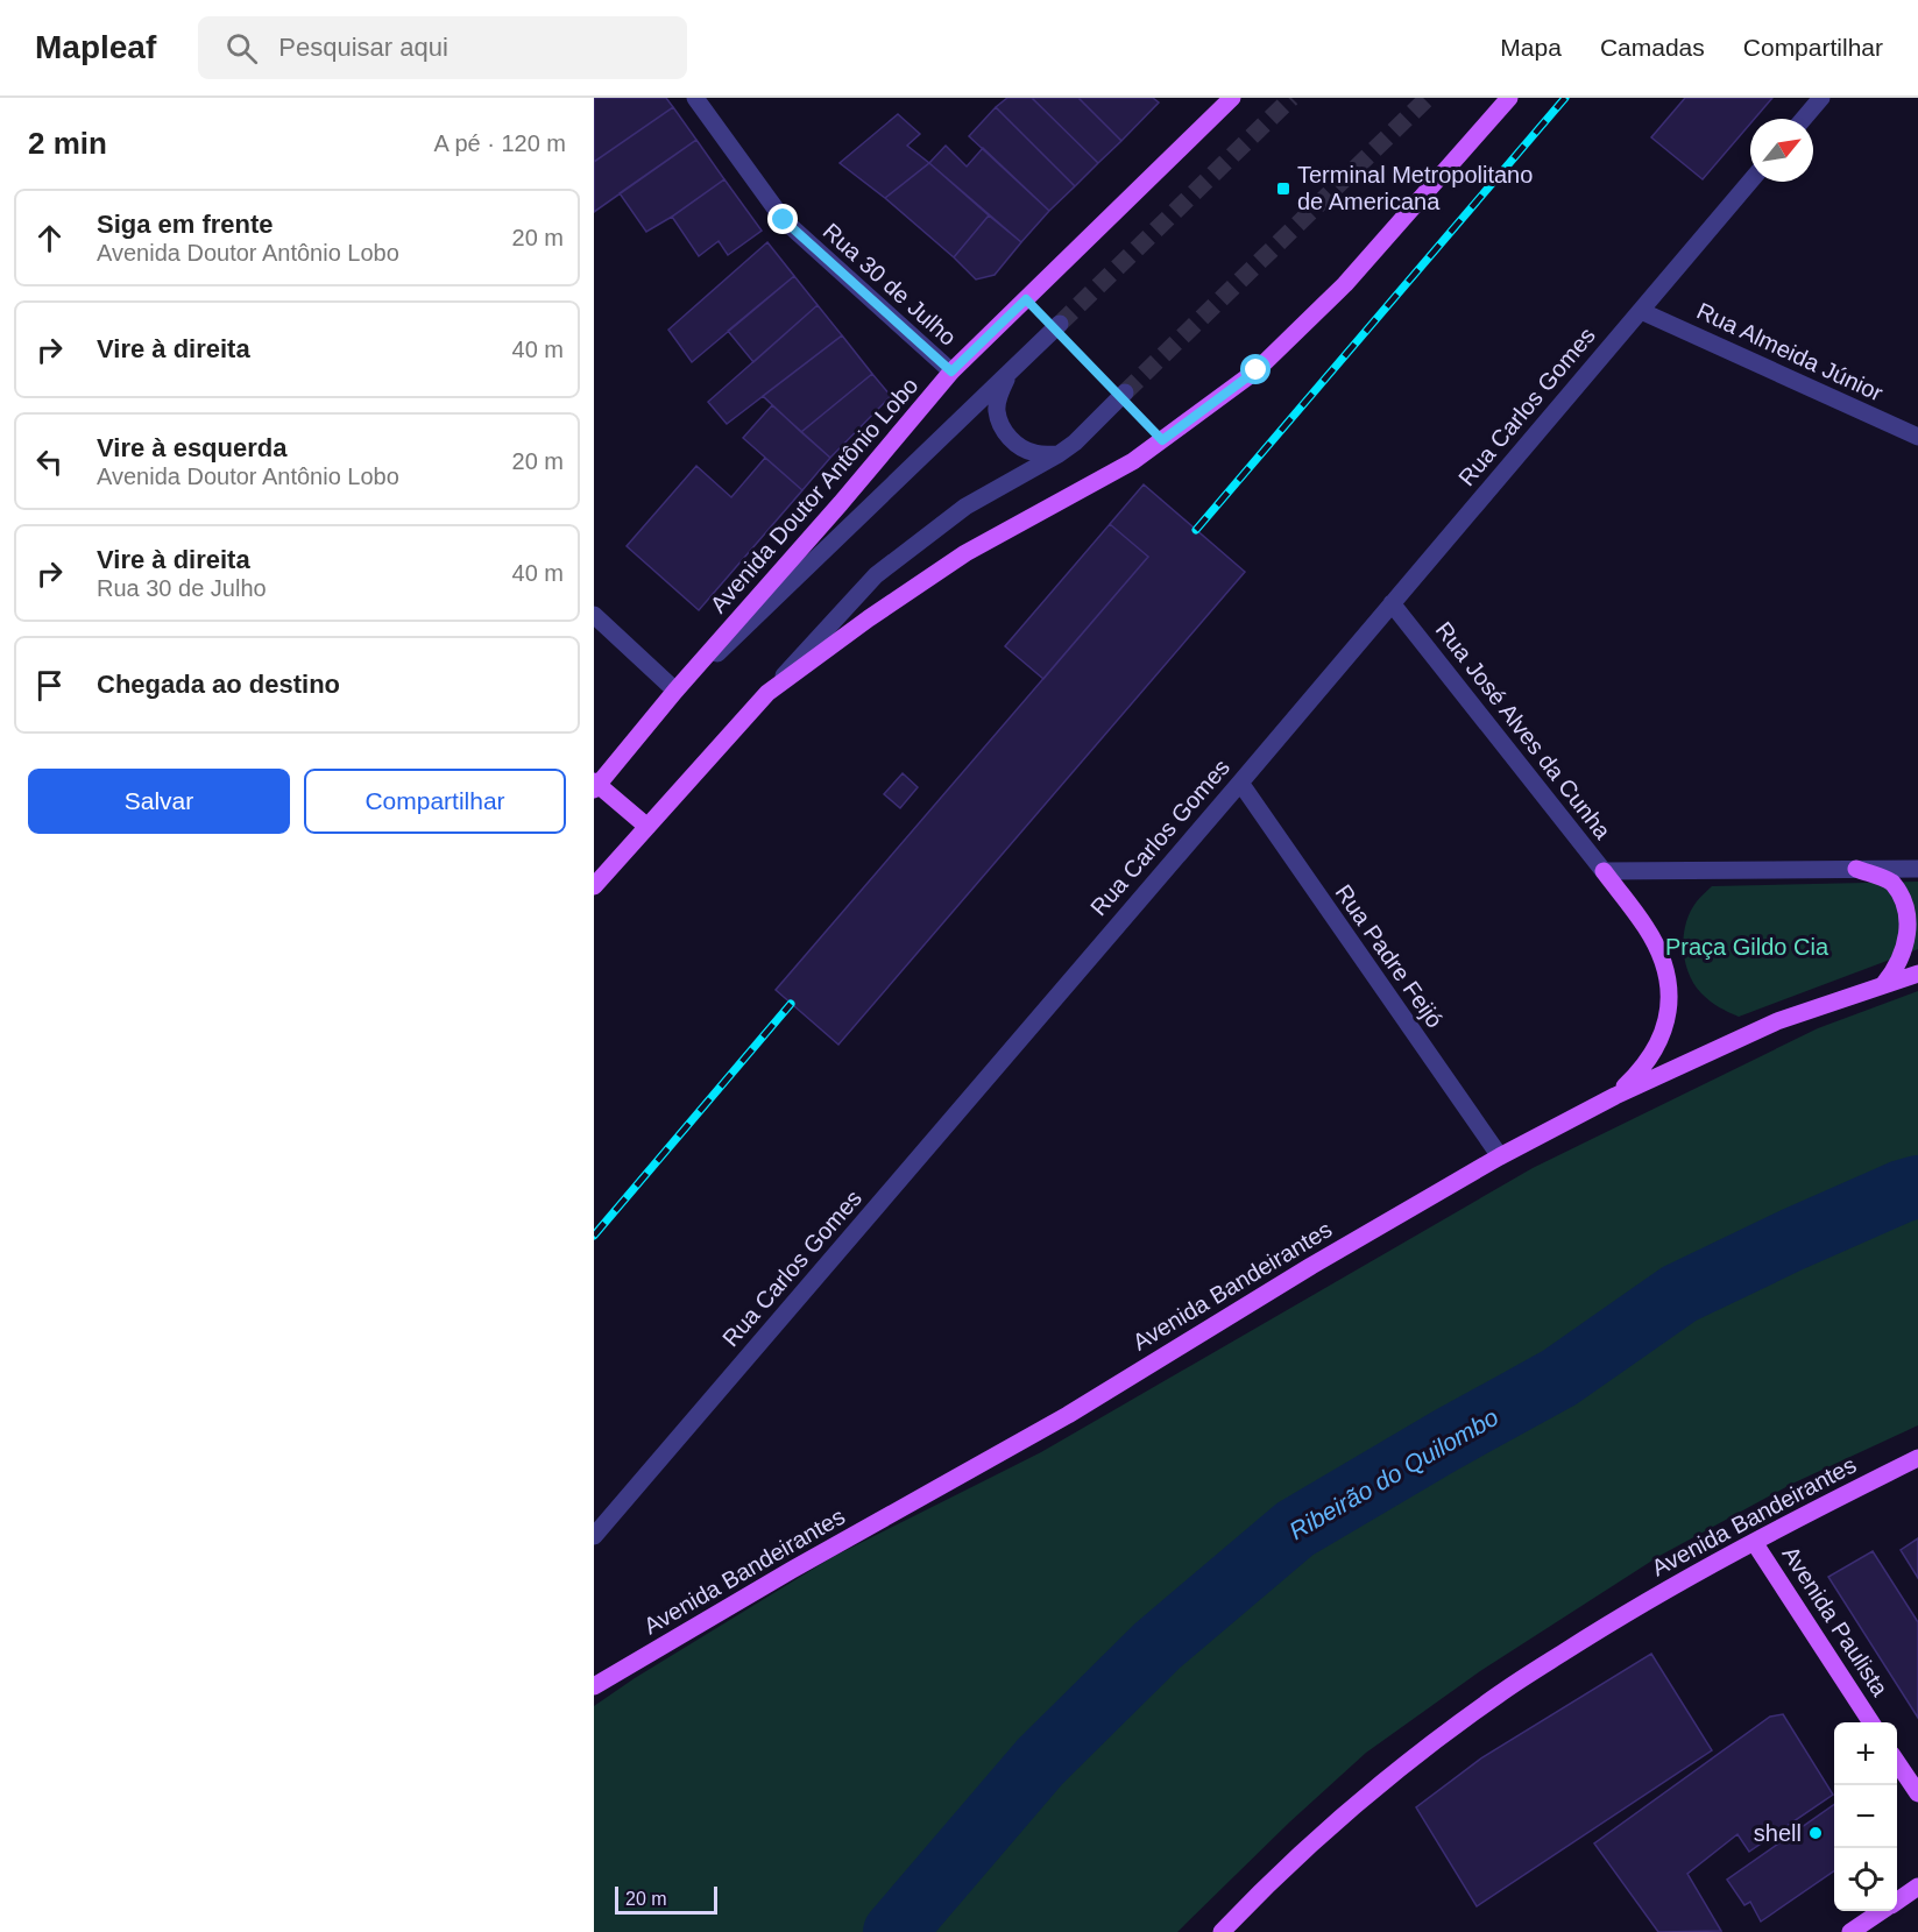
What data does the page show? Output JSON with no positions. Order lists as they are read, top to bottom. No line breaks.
{"streets":{"main road":["Avenida Doutor Antônio Lobo","Avenida Bandeirantes","Avenida Paulista"],"street":["Rua 30 de Julho","Rua Almeida Júnior","Rua Carlos Gomes","Rua José Alves da Cunha","Rua Padre Feijó"]},"crossings":[["Rua 30 de Julho","Avenida Doutor Antônio Lobo"],["Rua Almeida Júnior","Rua Carlos Gomes"],["Rua Carlos Gomes","Rua José Alves da Cunha"],["Rua Carlos Gomes","Rua Padre Feijó"],["Rua Padre Feijó","Avenida Bandeirantes"],["Avenida Bandeirantes","Avenida Paulista"]],"water":["Ribeirão do Quilombo"],"parks":["Praça Gildo Cia"],"places":{"transit":["Terminal Metropolitano de Americana"],"other":["shell"]},"scale_bar":"20 m","north":"top right","page":{"header":"Mapleaf","search":"Pesquisar aqui","nav":["Mapa","Camadas","Compartilhar"],"heading":["2 min","A pé · 120 m"],"list":[["Siga em frente","Avenida Doutor Antônio Lobo","20 m"],["Vire à direita","40 m"],["Vire à esquerda","Avenida Doutor Antônio Lobo","20 m"],["Vire à direita","Rua 30 de Julho","40 m"],"Chegada ao destino"],"buttons":["Salvar","Compartilhar"],"map_buttons":["+","−"],"scale":"20 m"}}
